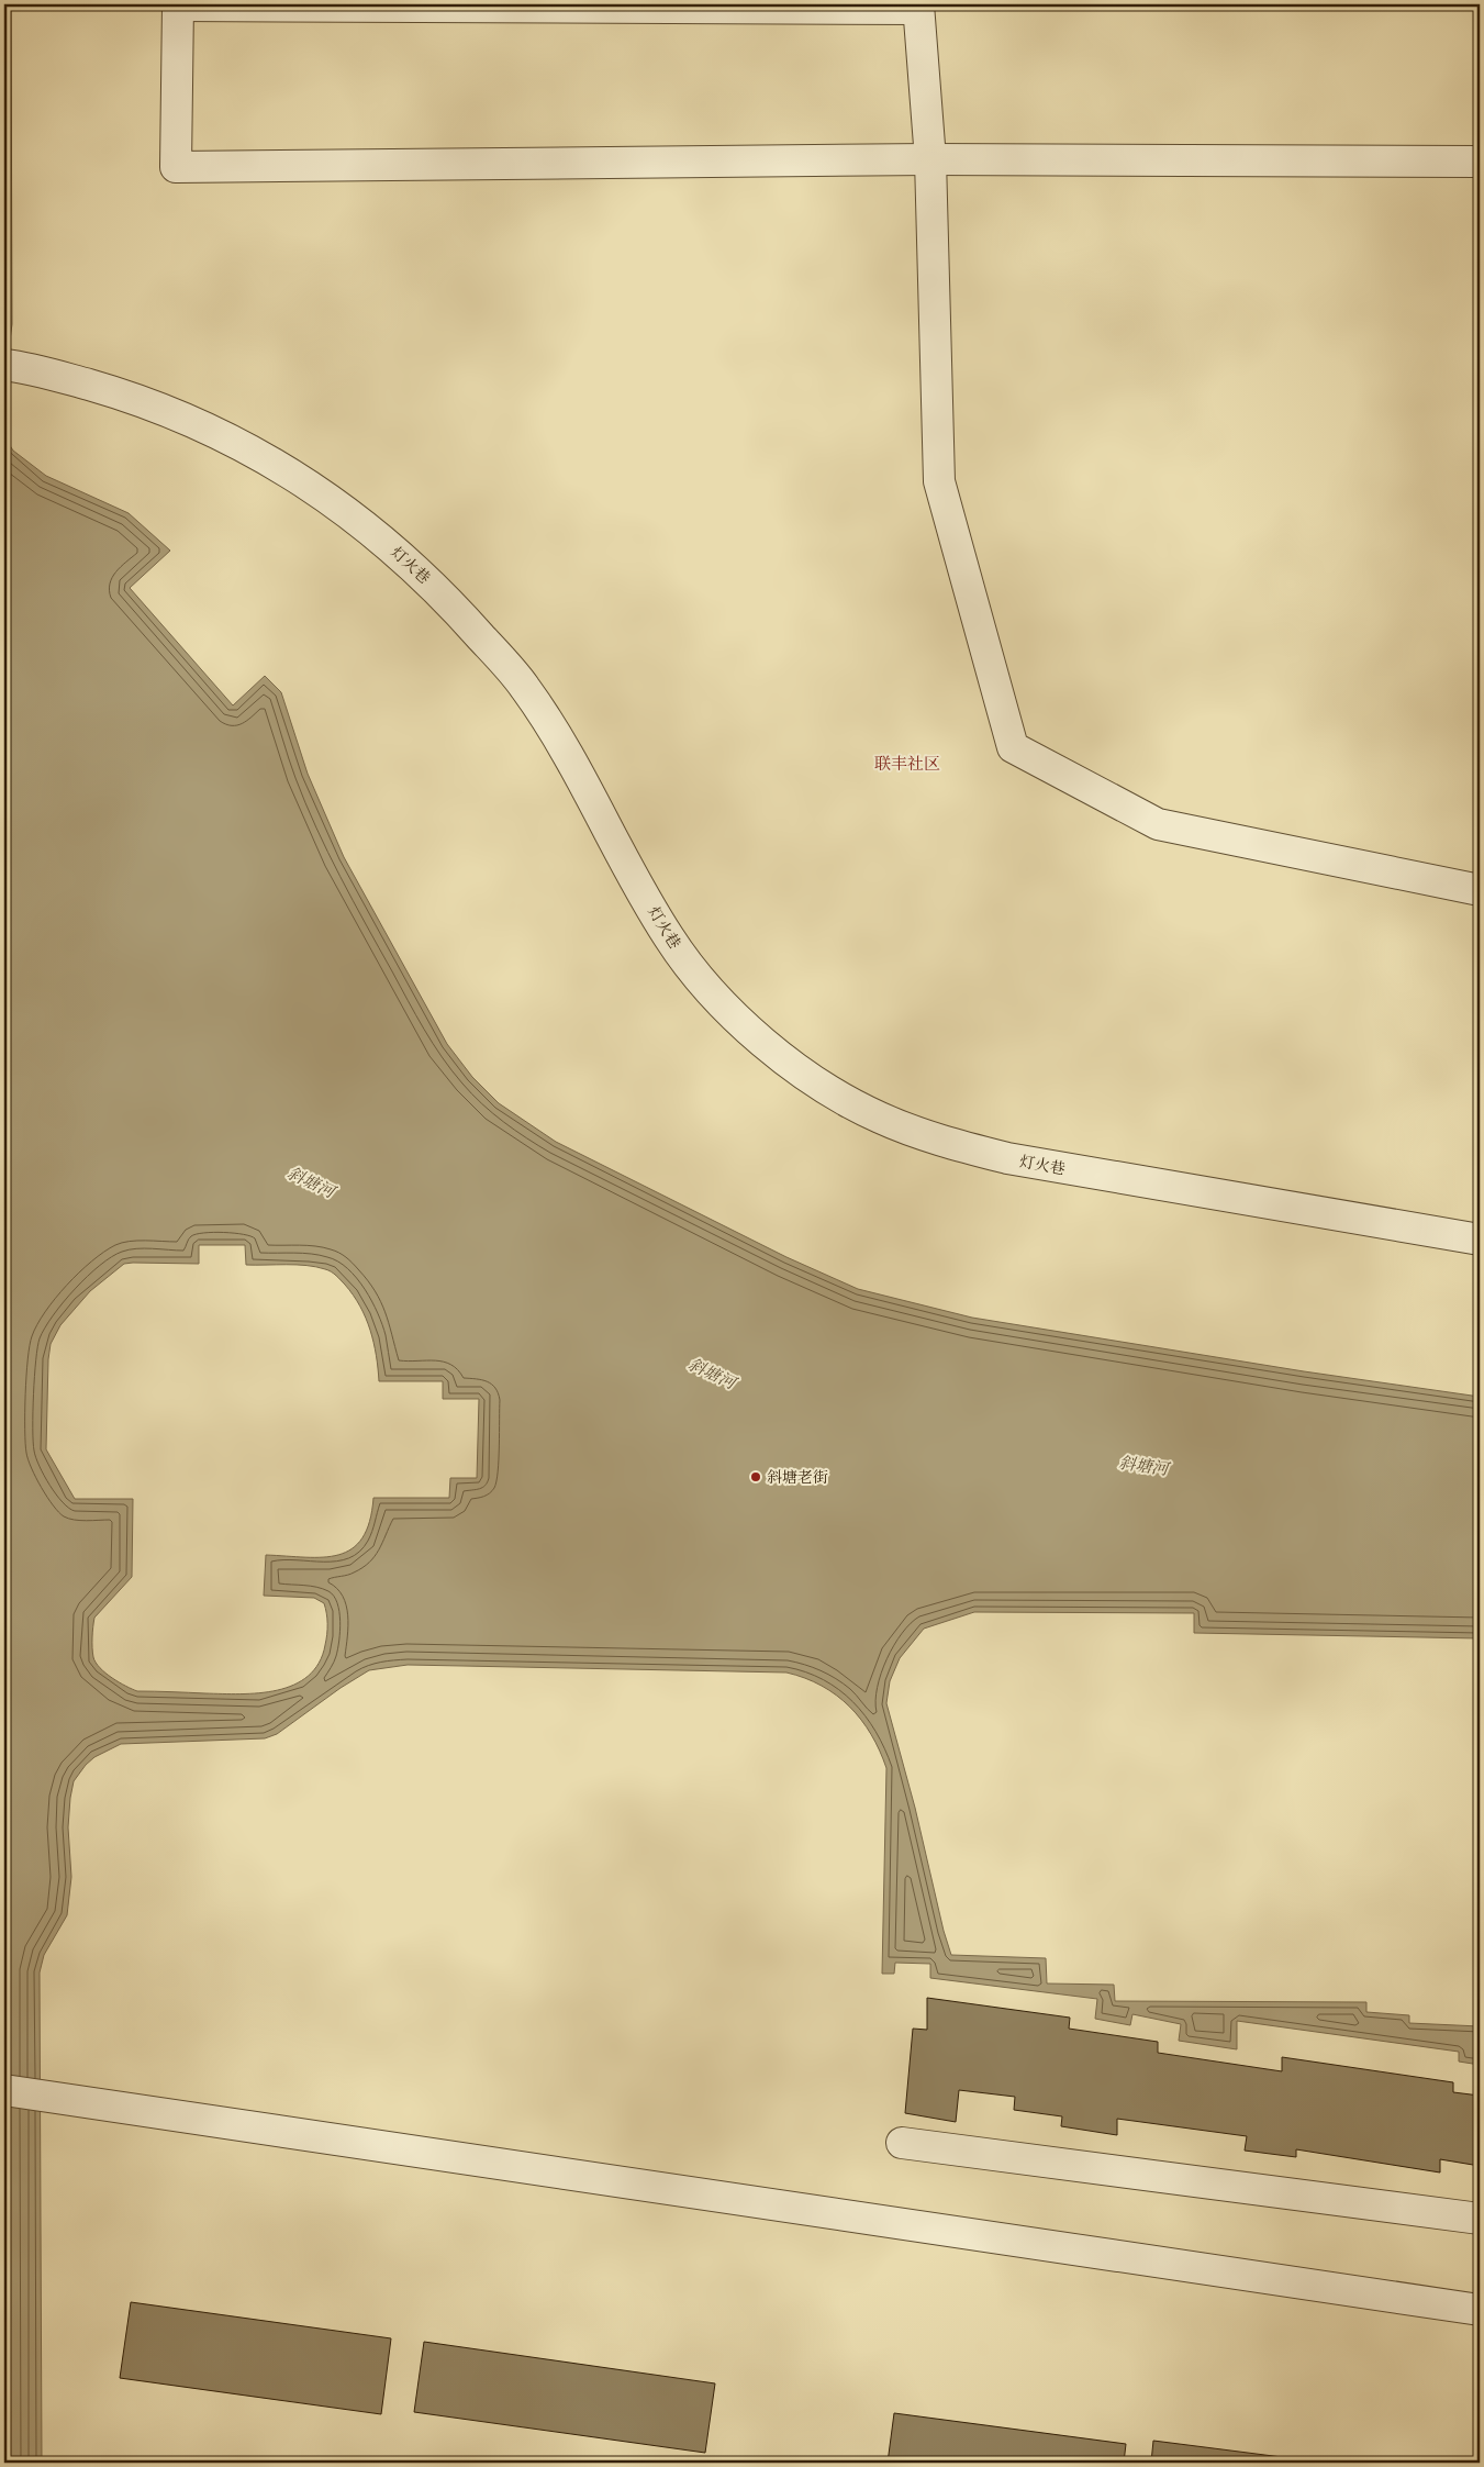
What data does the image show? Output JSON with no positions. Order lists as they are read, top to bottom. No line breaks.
{"streets":{"street":["灯火巷"]},"districts":["联丰社区"],"water":["斜塘河"],"places":["斜塘老街"]}
